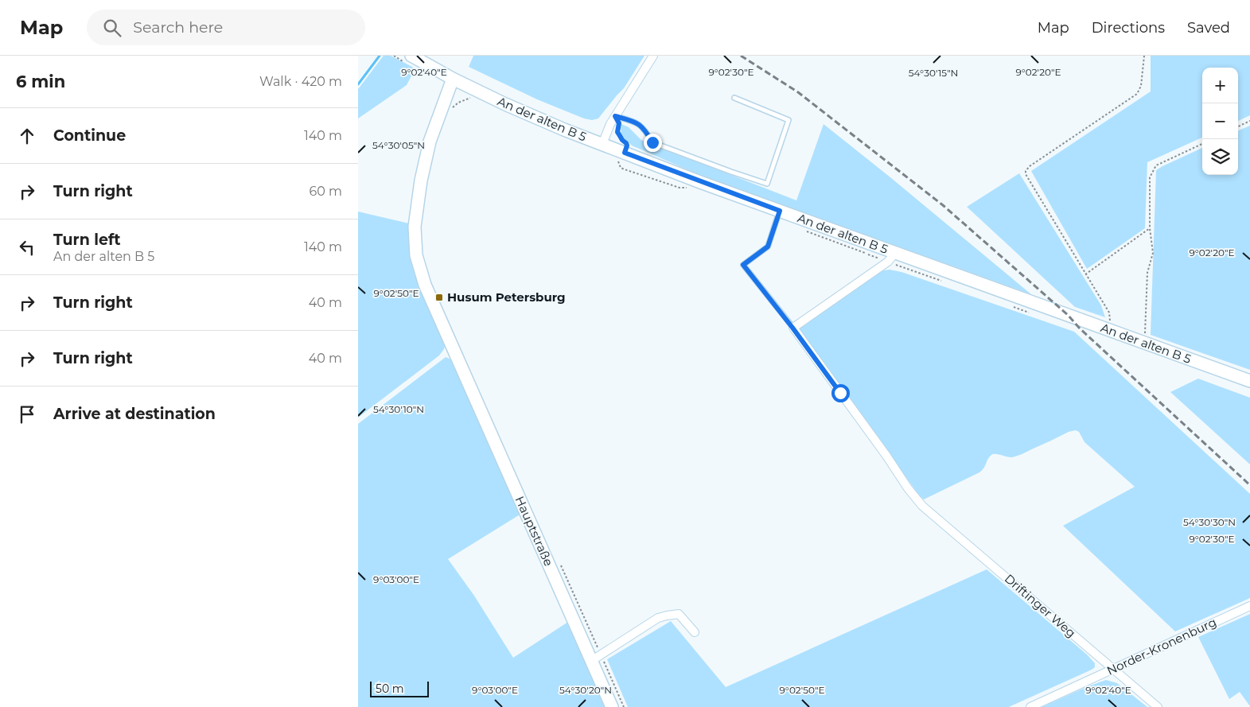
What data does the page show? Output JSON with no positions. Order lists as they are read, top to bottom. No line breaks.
{"streets":{"main road":["An der alten B 5","Hauptstraße"],"street":["Driftinger Weg","Norder-Kronenburg"]},"crossings":[["An der alten B 5","Hauptstraße"],["Driftinger Weg","Norder-Kronenburg"]],"places":{"transit":["Husum Petersburg"]},"scale_bar":"50 m","page":{"header":"Map","search":"Search here","nav":["Map","Directions","Saved"],"heading":["6 min","Walk · 420 m"],"map_buttons":["+","−"],"list":[["Continue","140 m"],["Turn right","60 m"],["Turn left","An der alten B 5","140 m"],["Turn right","40 m"],["Turn right","40 m"],"Arrive at destination"],"scale":"50 m"},"coordinates":["9°02'40\"E","9°02'30\"E","9°02'20\"E","54°30'15\"N","54°30'05\"N","9°02'50\"E","54°30'10\"N","54°30'30\"N","9°03'00\"E","54°30'20\"N"]}
